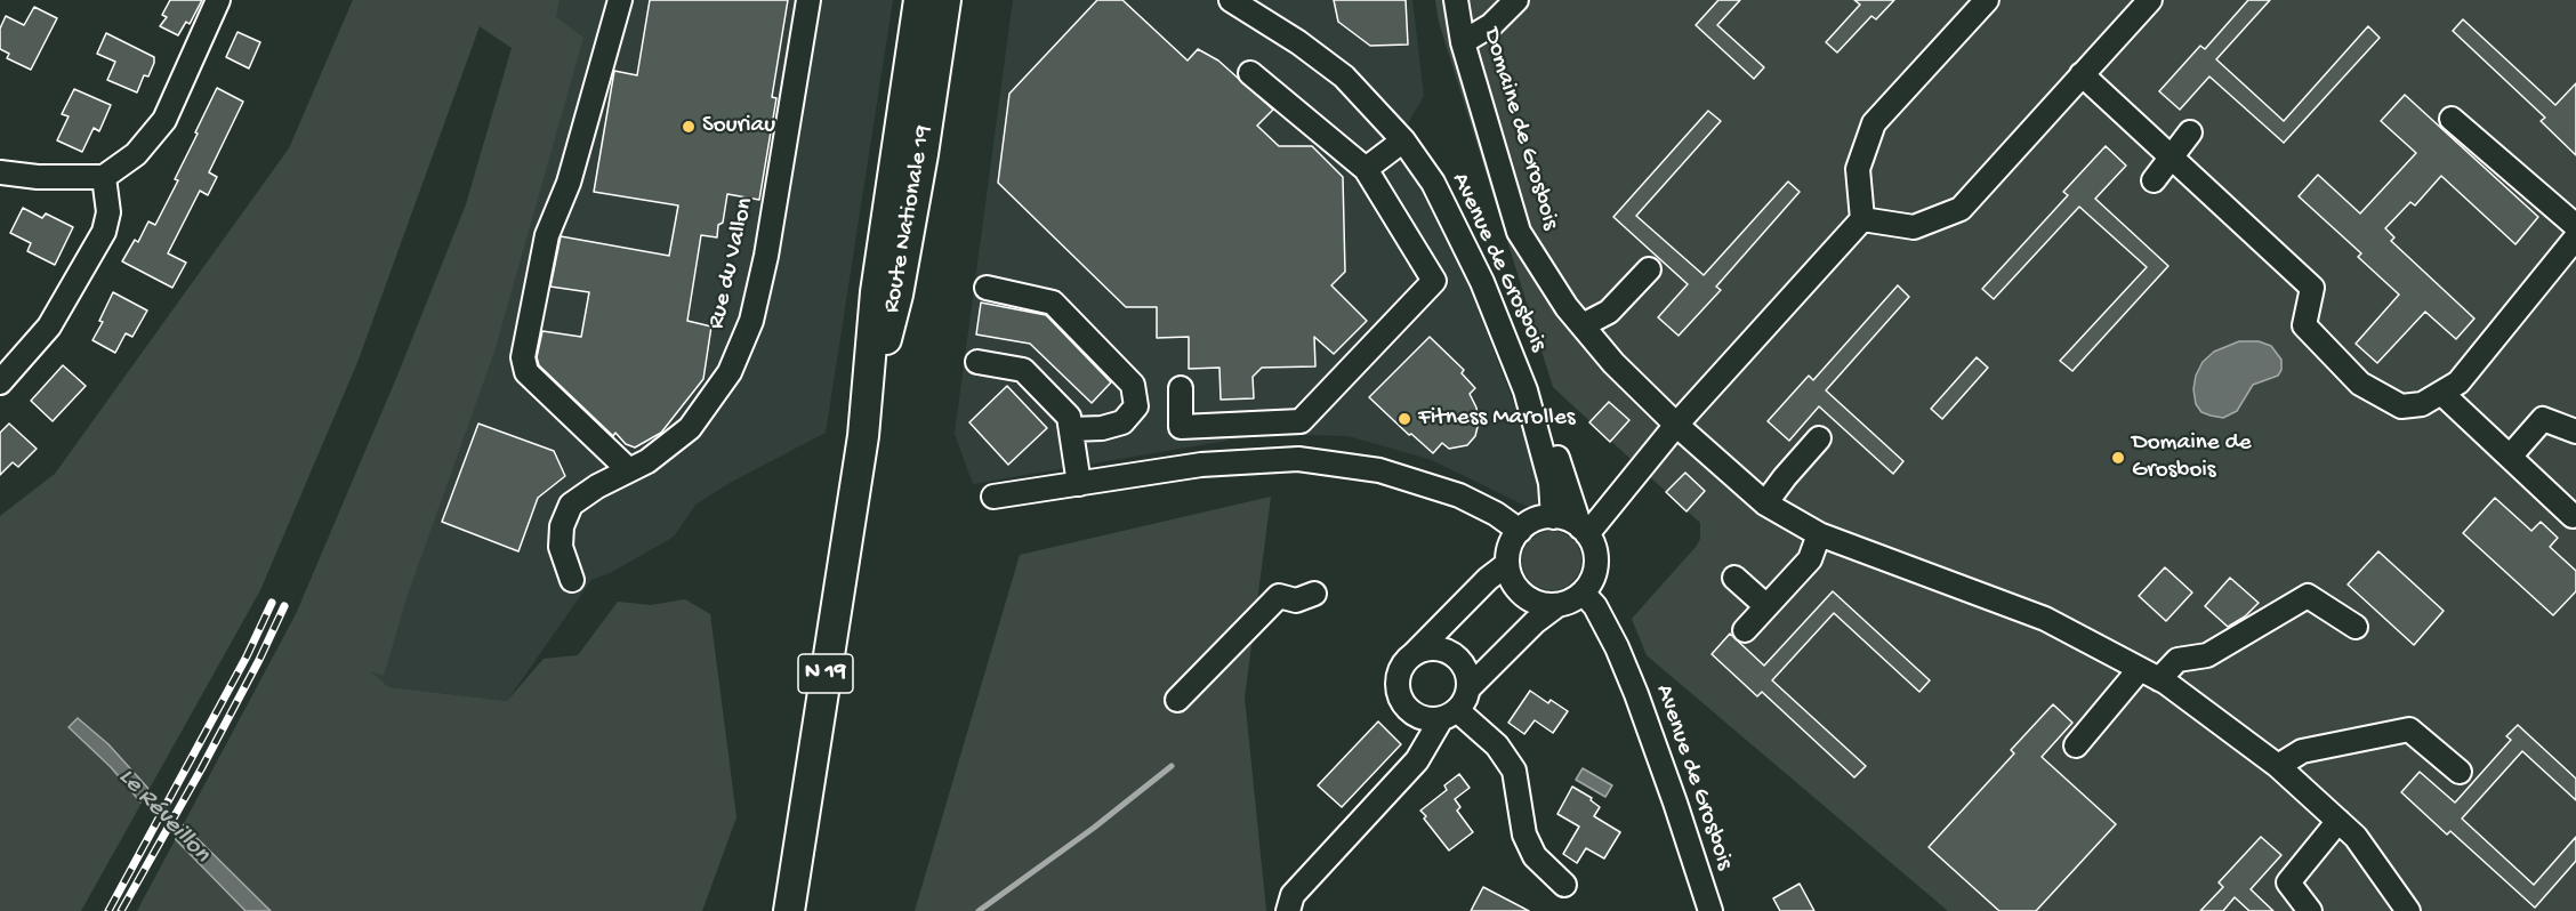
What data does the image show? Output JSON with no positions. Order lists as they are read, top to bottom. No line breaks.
{"streets":{"main road":["Route Nationale 19","N 19"],"street":["Domaine de Grosbois","Avenue de Grosbois","Rue du Vallon"]},"water":["Le Réveillon"],"places":["Souriau","Fitness Marolles","Domaine de Grosbois"]}
